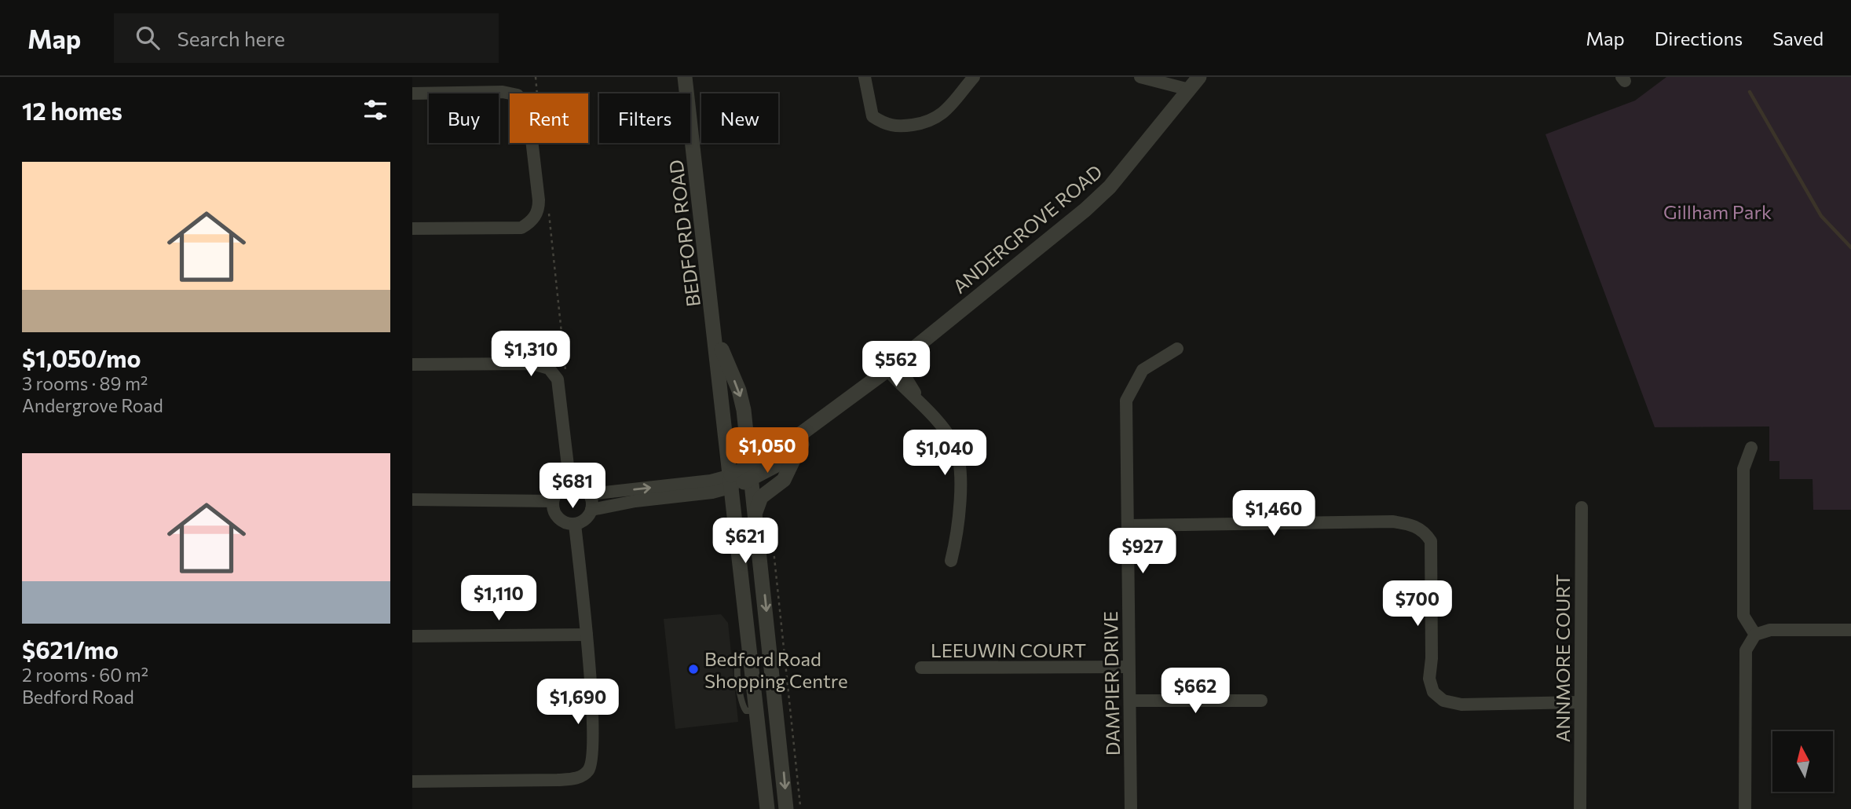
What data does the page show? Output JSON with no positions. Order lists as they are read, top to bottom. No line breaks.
{"streets":{"street":["ANDERGROVE ROAD","BEDFORD ROAD","LEEUWIN COURT","ANNMORE COURT","DAMPIER DRIVE"]},"crossings":[["ANDERGROVE ROAD","BEDFORD ROAD"],["LEEUWIN COURT","DAMPIER DRIVE"]],"parks":["Gillham Park"],"places":["Bedford Road Shopping Centre"],"north":"top","page":{"header":"Map","search":"Search here","nav":["Map","Directions","Saved"],"heading":"12 homes","chip":["Buy","Rent","Filters","New"],"list":[{"name":"$1,050/mo","note":"3 rooms · 89 m² · Andergrove Road"},{"name":"$621/mo","note":"2 rooms · 60 m² · Bedford Road"}],"price":["$1,310","$562","$1,050","$1,040","$681","$1,460","$621","$927","$1,110","$700","$662","$1,690"]}}
